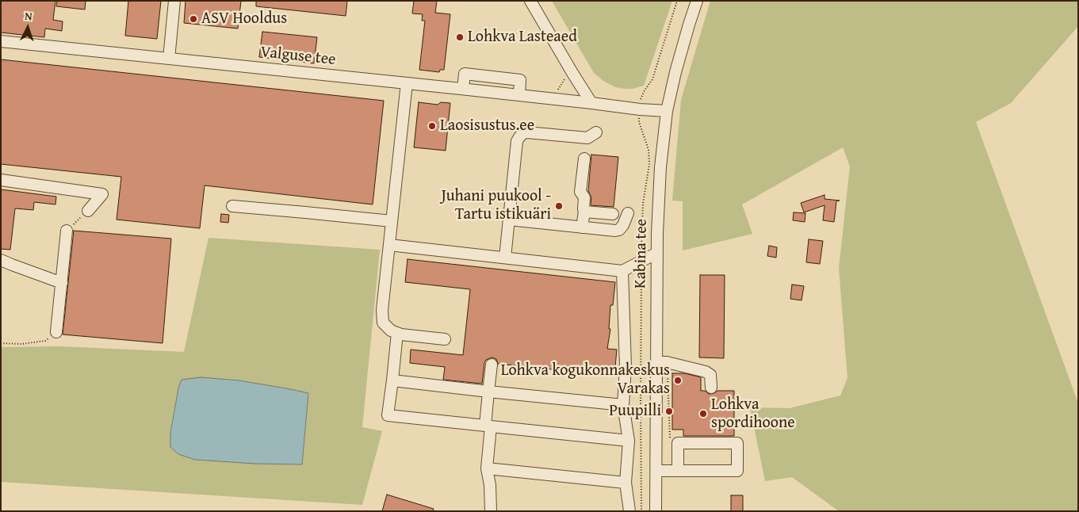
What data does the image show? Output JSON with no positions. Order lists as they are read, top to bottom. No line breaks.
{"streets":{"street":["Valguse tee","Kabina tee"]},"crossings":[["Valguse tee","Kabina tee"]],"places":["ASV Hooldus","Lohkva Lasteaed","Laosisustus.ee","Juhani puukool - Tartu istikuäri","Lohkva kogukonnakeskus Varakas","Puupilli","Lohkva spordihoone"],"north":"top"}
